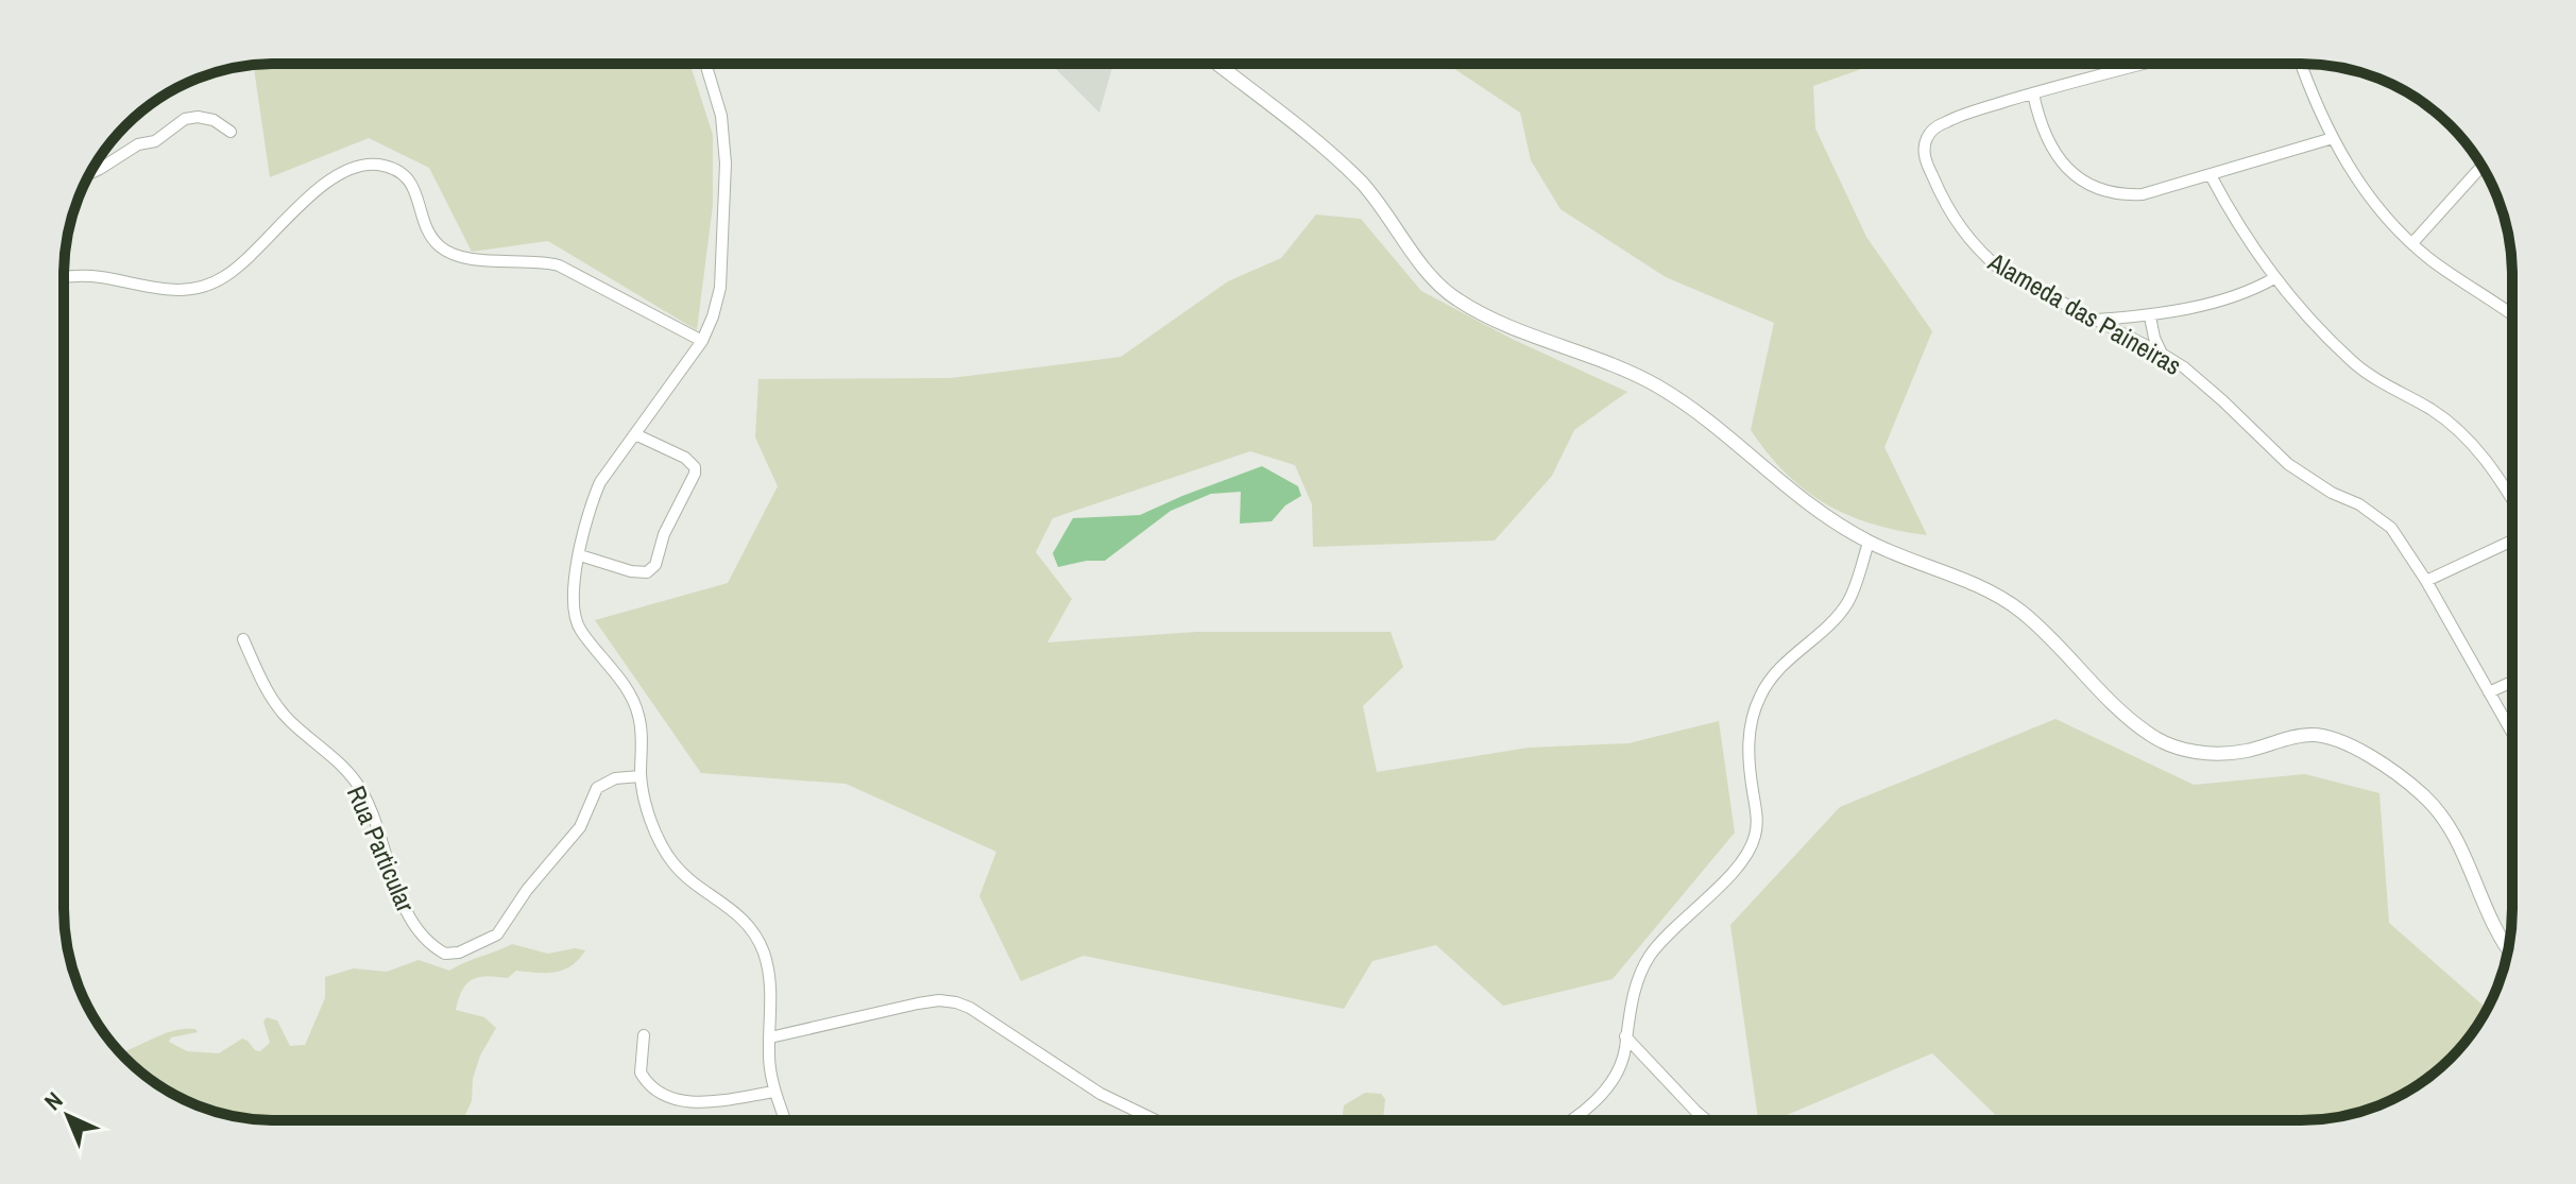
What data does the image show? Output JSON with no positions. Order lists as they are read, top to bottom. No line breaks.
{"streets":{"street":["Alameda das Paineiras","Rua Particular"]},"north":"top left"}
